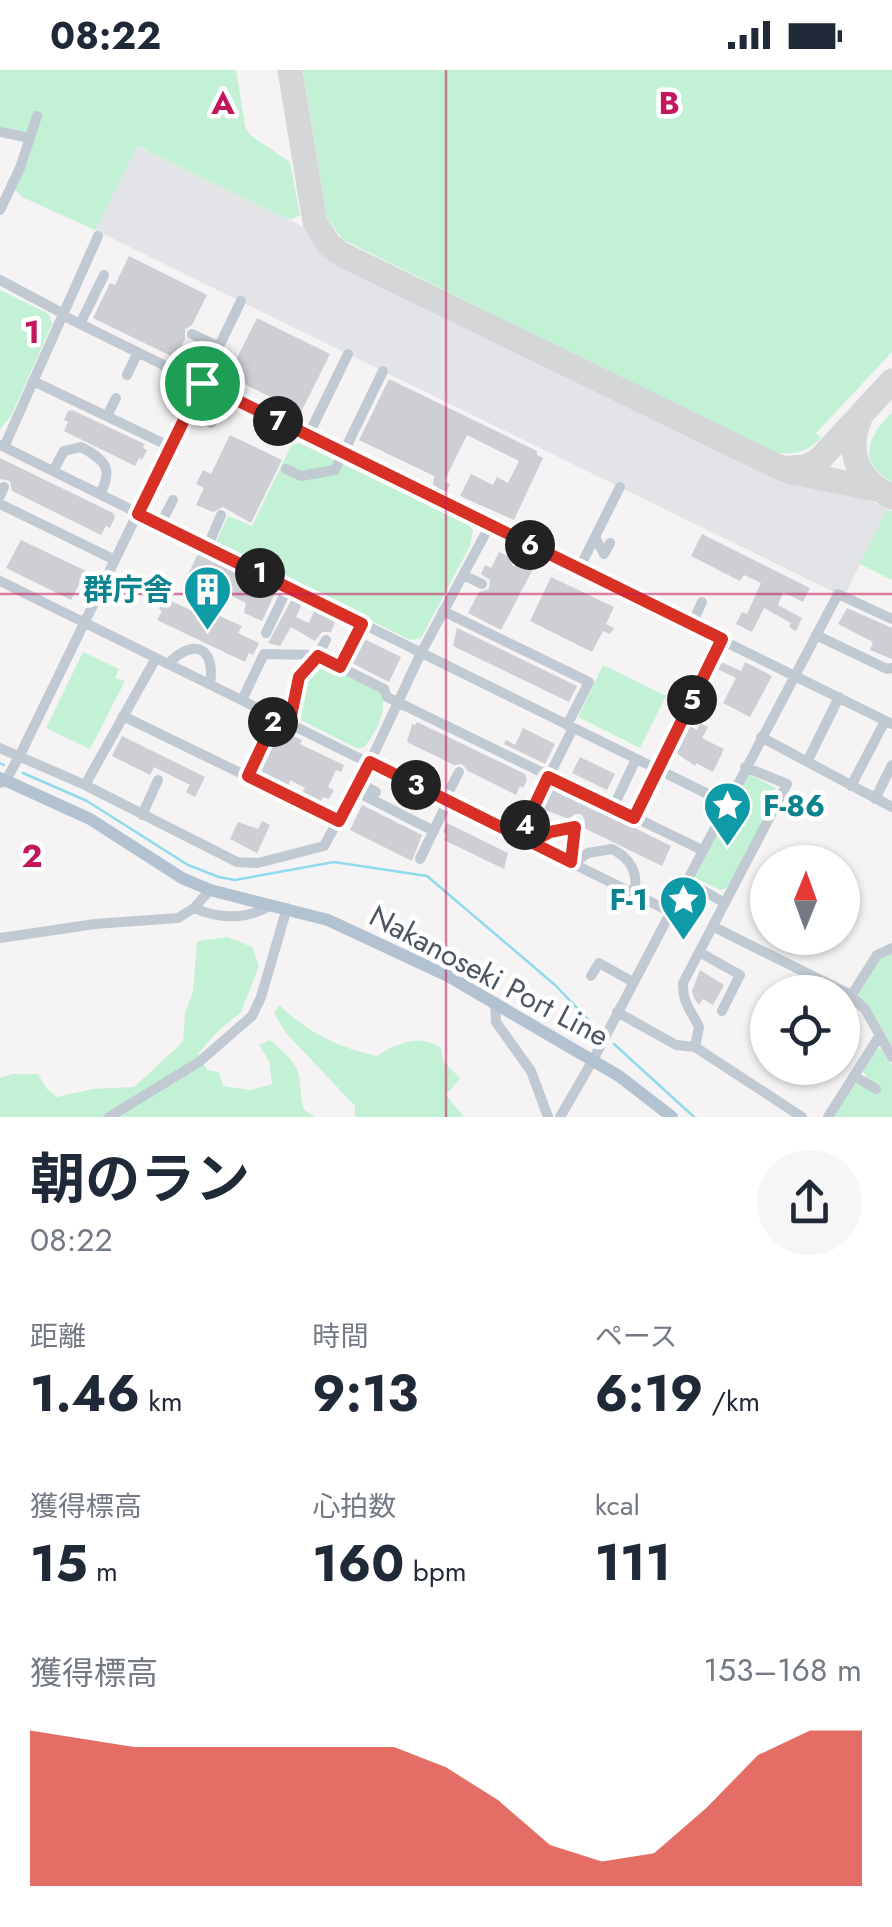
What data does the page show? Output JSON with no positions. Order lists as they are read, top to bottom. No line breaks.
{"streets":{"main road":["Nakanoseki Port Line"]},"places":{"building":["群庁舎"],"place":["F-86","F-1"]},"north":"top","page":{"status":"08:22","pins":["7","6","1","5","2","3","4"],"heading":["朝のラン","08:22"],"stats":[["距離","1.46 km"],["時間","9:13"],["ペース","6:19 /km"],["獲得標高","15 m"],["心拍数","160 bpm"],["kcal","111"]],"chart":["獲得標高","153–168 m"]},"grid":{"columns":["A","B"],"rows":["1","2"]}}
